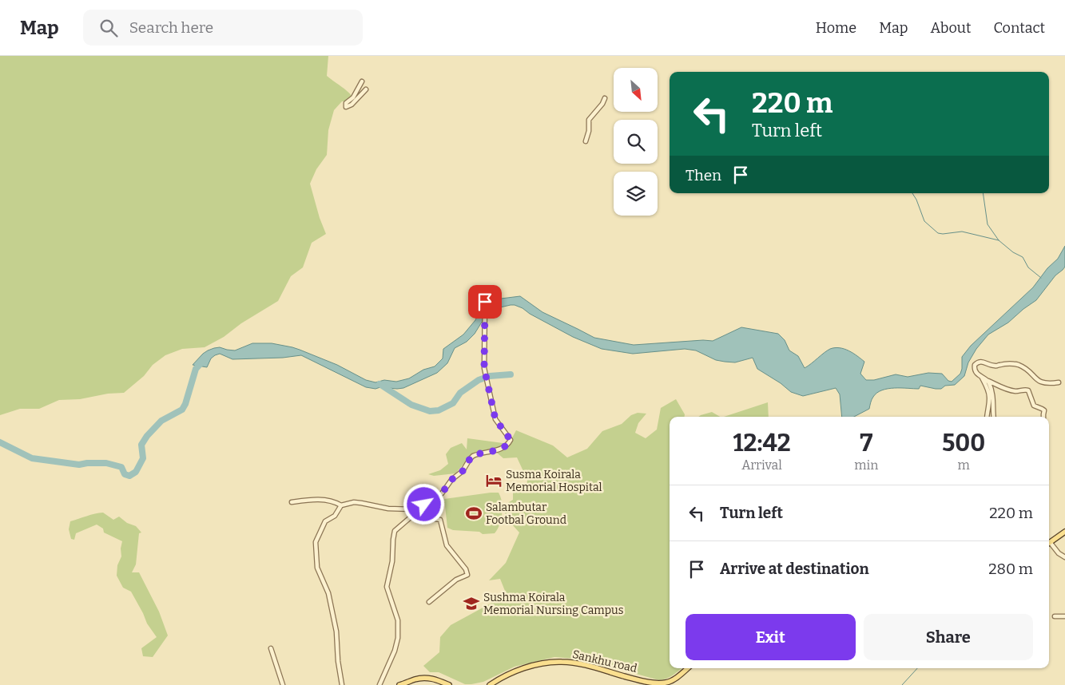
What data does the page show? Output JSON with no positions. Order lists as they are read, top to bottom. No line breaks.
{"streets":{"main road":["Sankhu road"]},"places":{"hotel":["Susma Koirala Memorial Hospital"],"sports":["Salambutar Footbal Ground"],"school or university":["Sushma Koirala Memorial Nursing Campus"]},"north":"bottom right","page":{"header":"Map","search":"Search here","nav":["Home","Map","About","Contact"],"turn":["220 m","Turn left"],"then":"Then","eta":["12:42","Arrival","7","min","500","m"],"list":[{"name":"Turn left","value":"220 m"},{"name":"Arrive at destination","value":"280 m"}],"buttons":["Exit","Share"]}}
